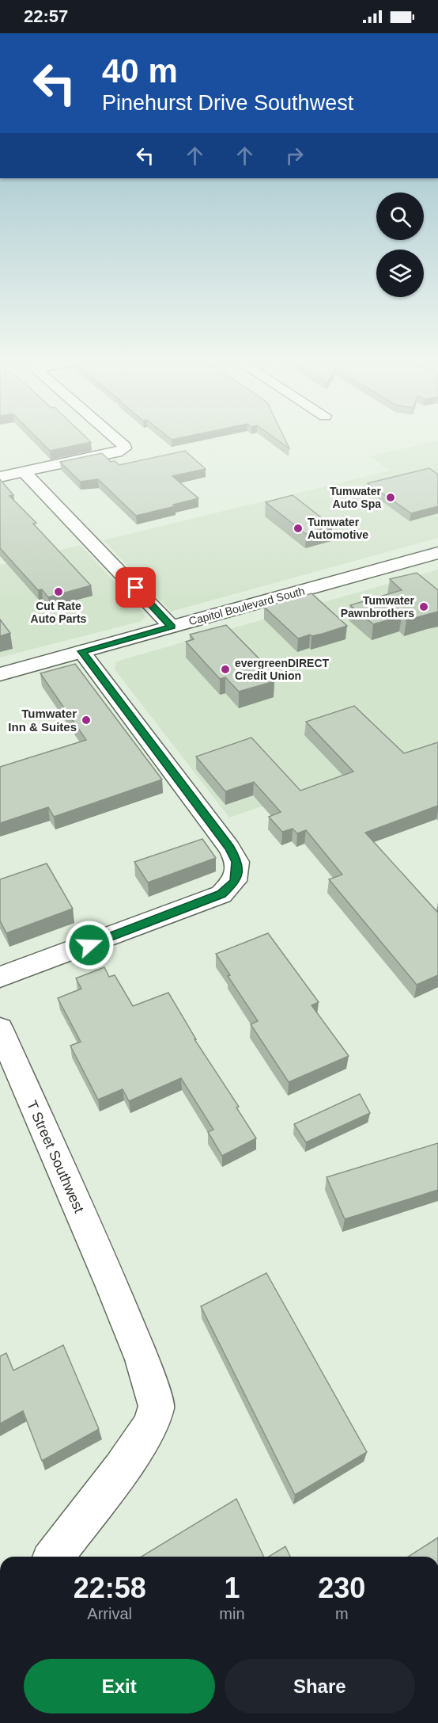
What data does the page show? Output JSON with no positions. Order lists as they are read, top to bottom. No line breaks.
{"streets":{"main road":["Capitol Boulevard South"],"street":["T Street Southwest"]},"places":["Tumwater Auto Spa","Tumwater Automotive","Cut Rate Auto Parts","Tumwater Pawnbrothers","evergreenDIRECT Credit Union","Tumwater Inn & Suites"],"page":{"status":"22:57","turn":["40 m","Pinehurst Drive Southwest"],"eta":["22:58","Arrival","1","min","230","m"],"buttons":["Exit","Share"]}}
